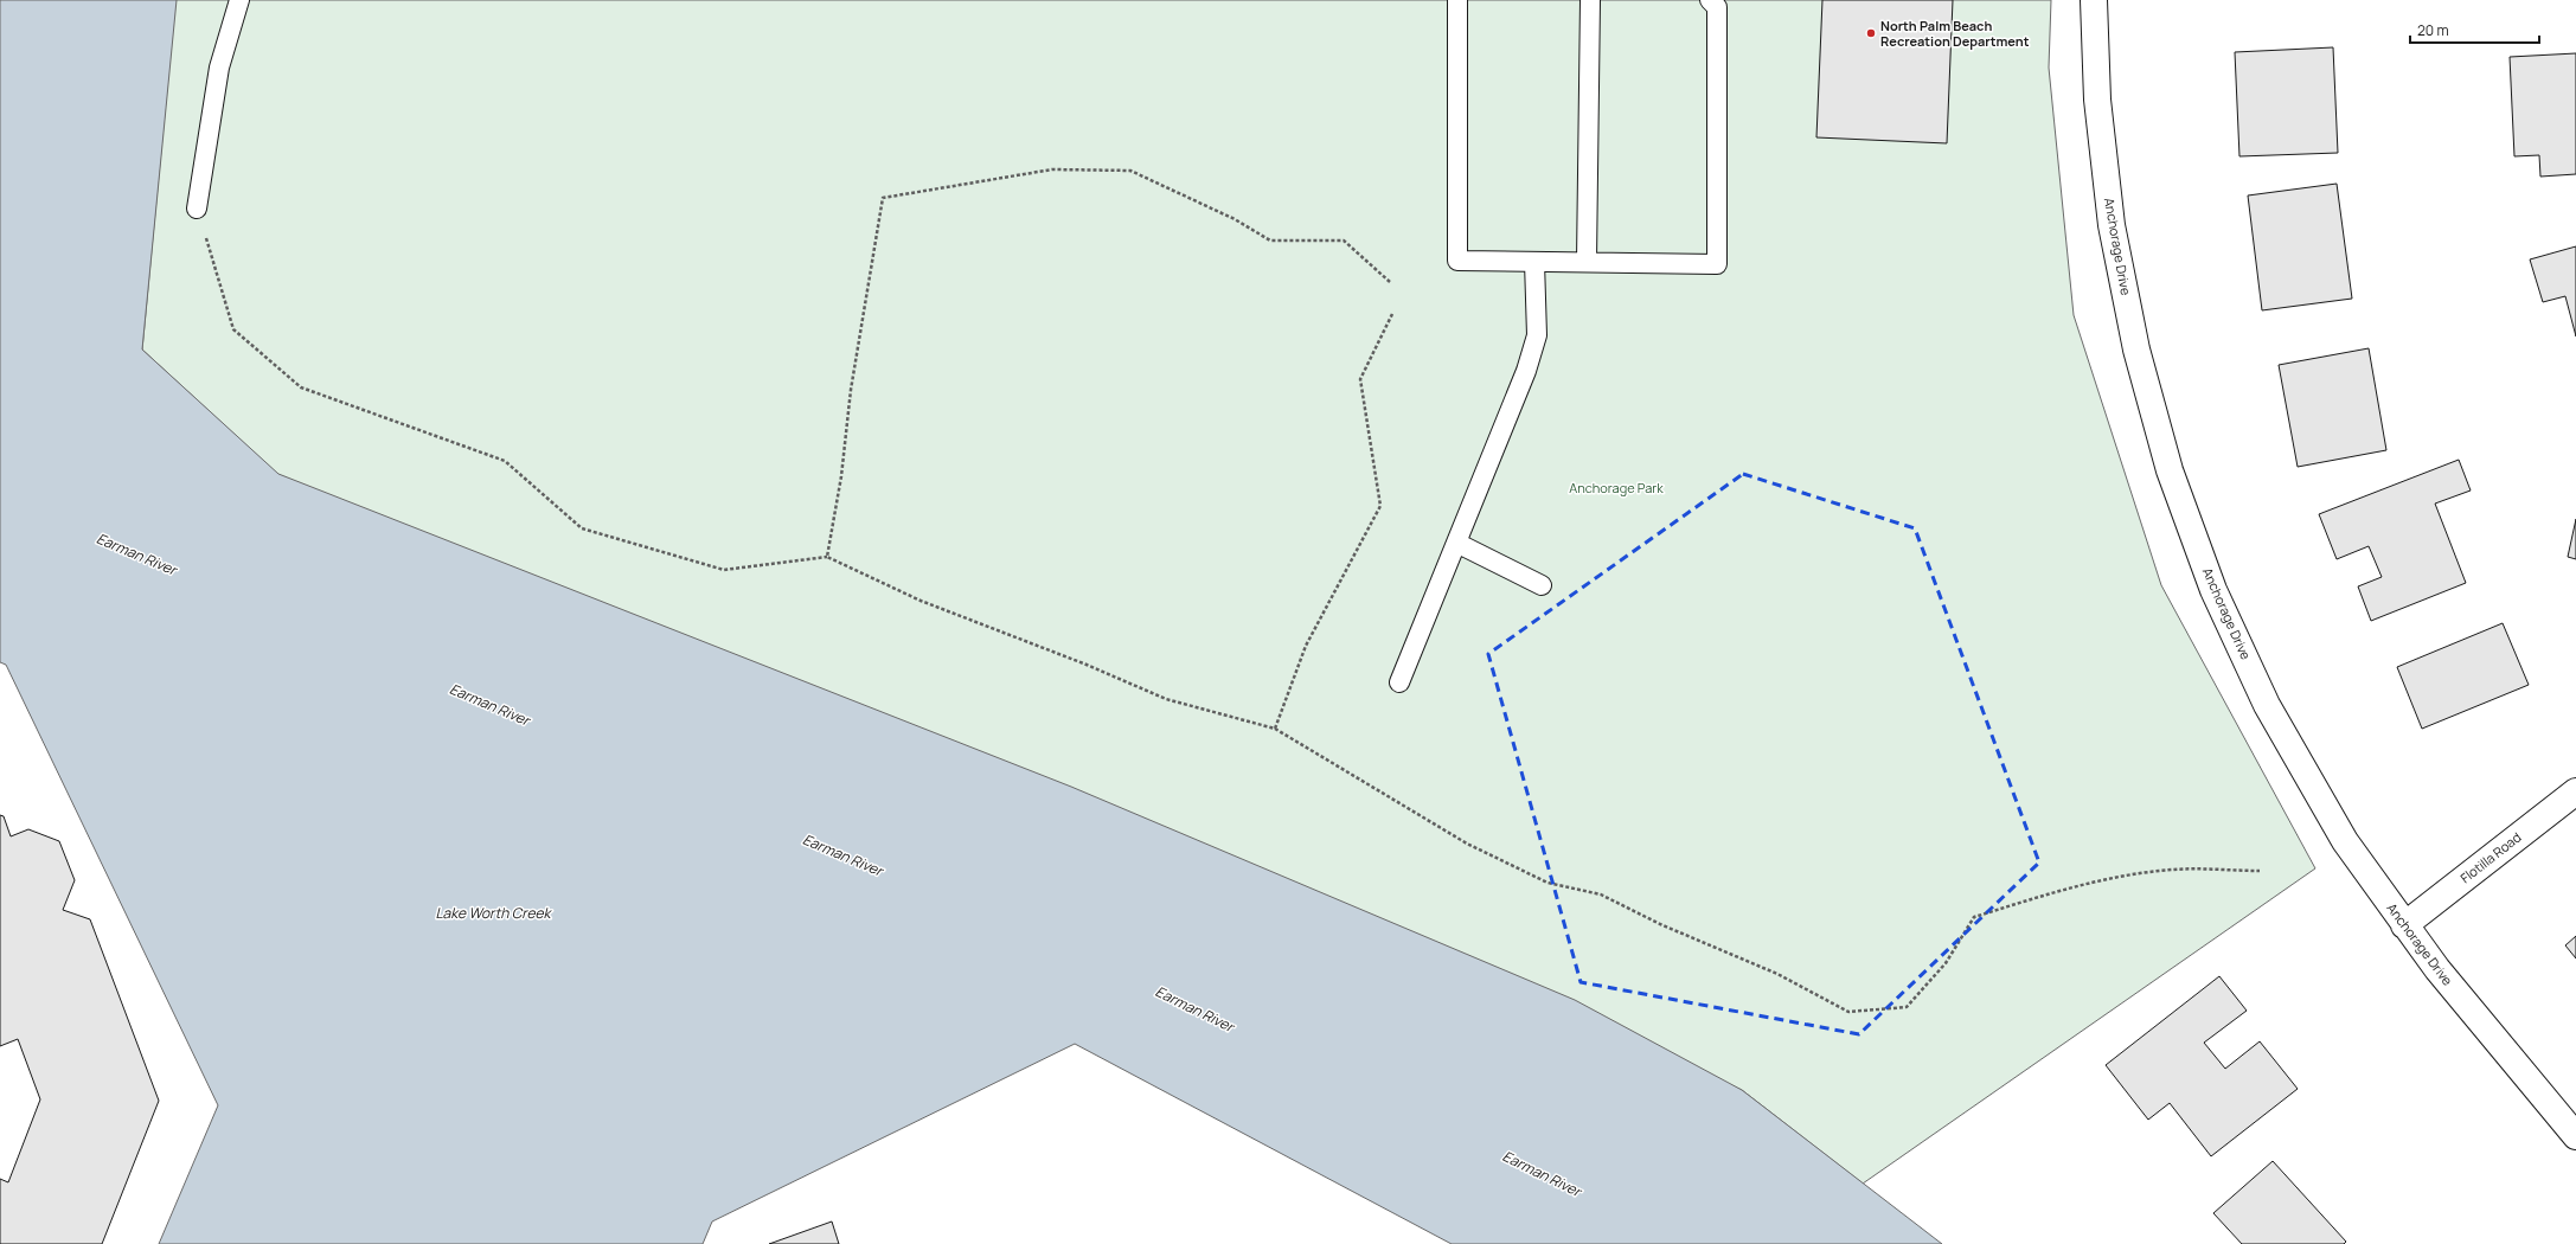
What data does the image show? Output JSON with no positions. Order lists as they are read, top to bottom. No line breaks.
{"streets":{"street":["Anchorage Drive","Flotilla Road"]},"crossings":[["Anchorage Drive","Flotilla Road"]],"water":["Earman River","Lake Worth Creek"],"parks":["Anchorage Park"],"places":["North Palm Beach Recreation Department"],"scale_bar":"20 m"}
